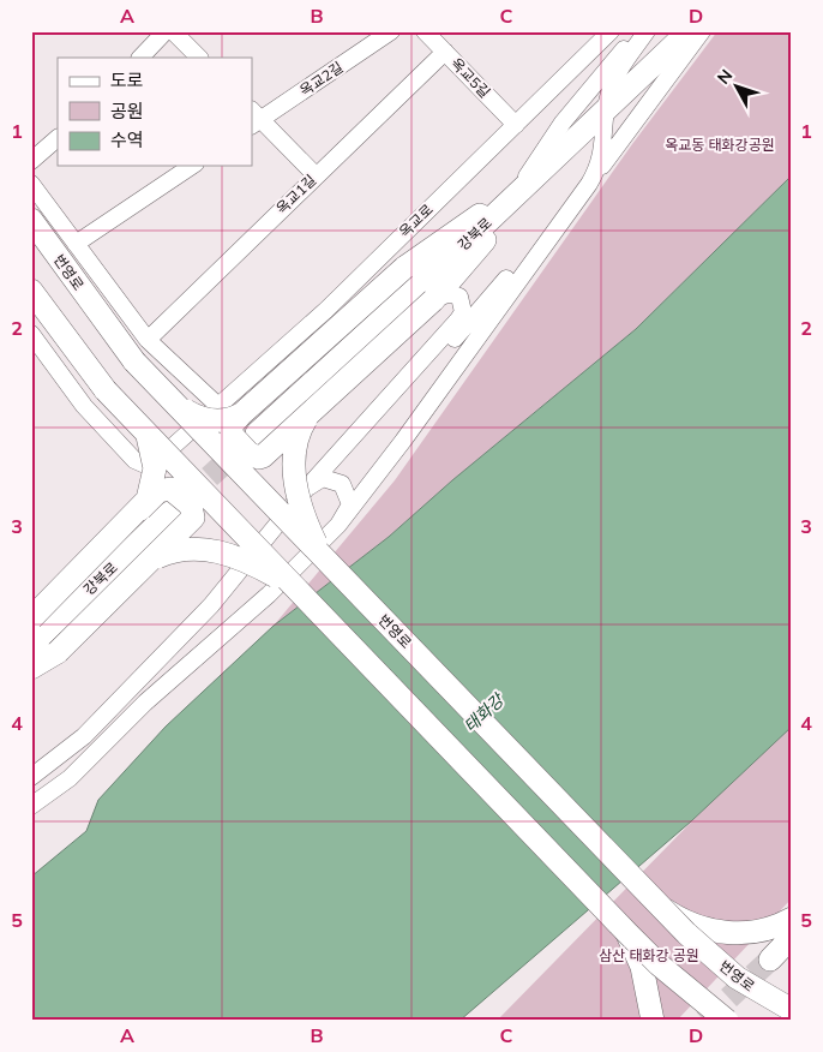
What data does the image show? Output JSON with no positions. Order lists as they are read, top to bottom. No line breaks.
{"streets":{"main road":["강북로","번영로"],"street":["옥교5길","옥교2길","옥교1길","옥교로"]},"crossings":[["옥교5길","옥교1길"],["옥교5길","옥교로"]],"water":["태화강"],"parks":["옥교동 태화강공원","삼산 태화강 공원"],"legend":["도로","공원","수역"],"north":"top left","grid":{"columns":["A","B","C","D"],"rows":["1","2","3","4","5"]}}
